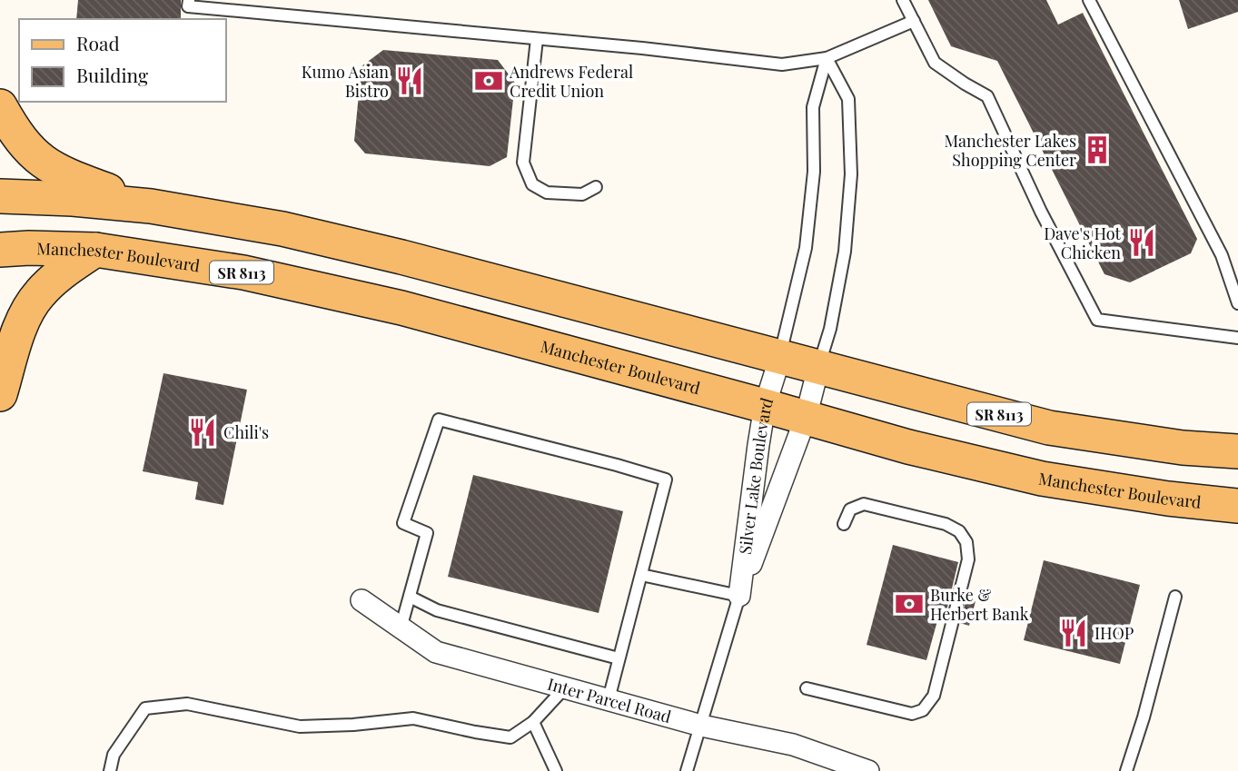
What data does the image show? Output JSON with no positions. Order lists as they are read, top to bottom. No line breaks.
{"streets":{"main road":["Manchester Boulevard","SR 8113"],"street":["Silver Lake Boulevard","Inter Parcel Road"]},"crossings":[["Manchester Boulevard","Silver Lake Boulevard"],["SR 8113","Silver Lake Boulevard"],["Silver Lake Boulevard","Inter Parcel Road"]],"places":{"restaurant":["Kumo Asian Bistro","Dave's Hot Chicken","Chili's","IHOP"],"bank":["Andrews Federal Credit Union","Burke & Herbert Bank"],"building":["Manchester Lakes Shopping Center"]},"legend":["Road","Building"]}
